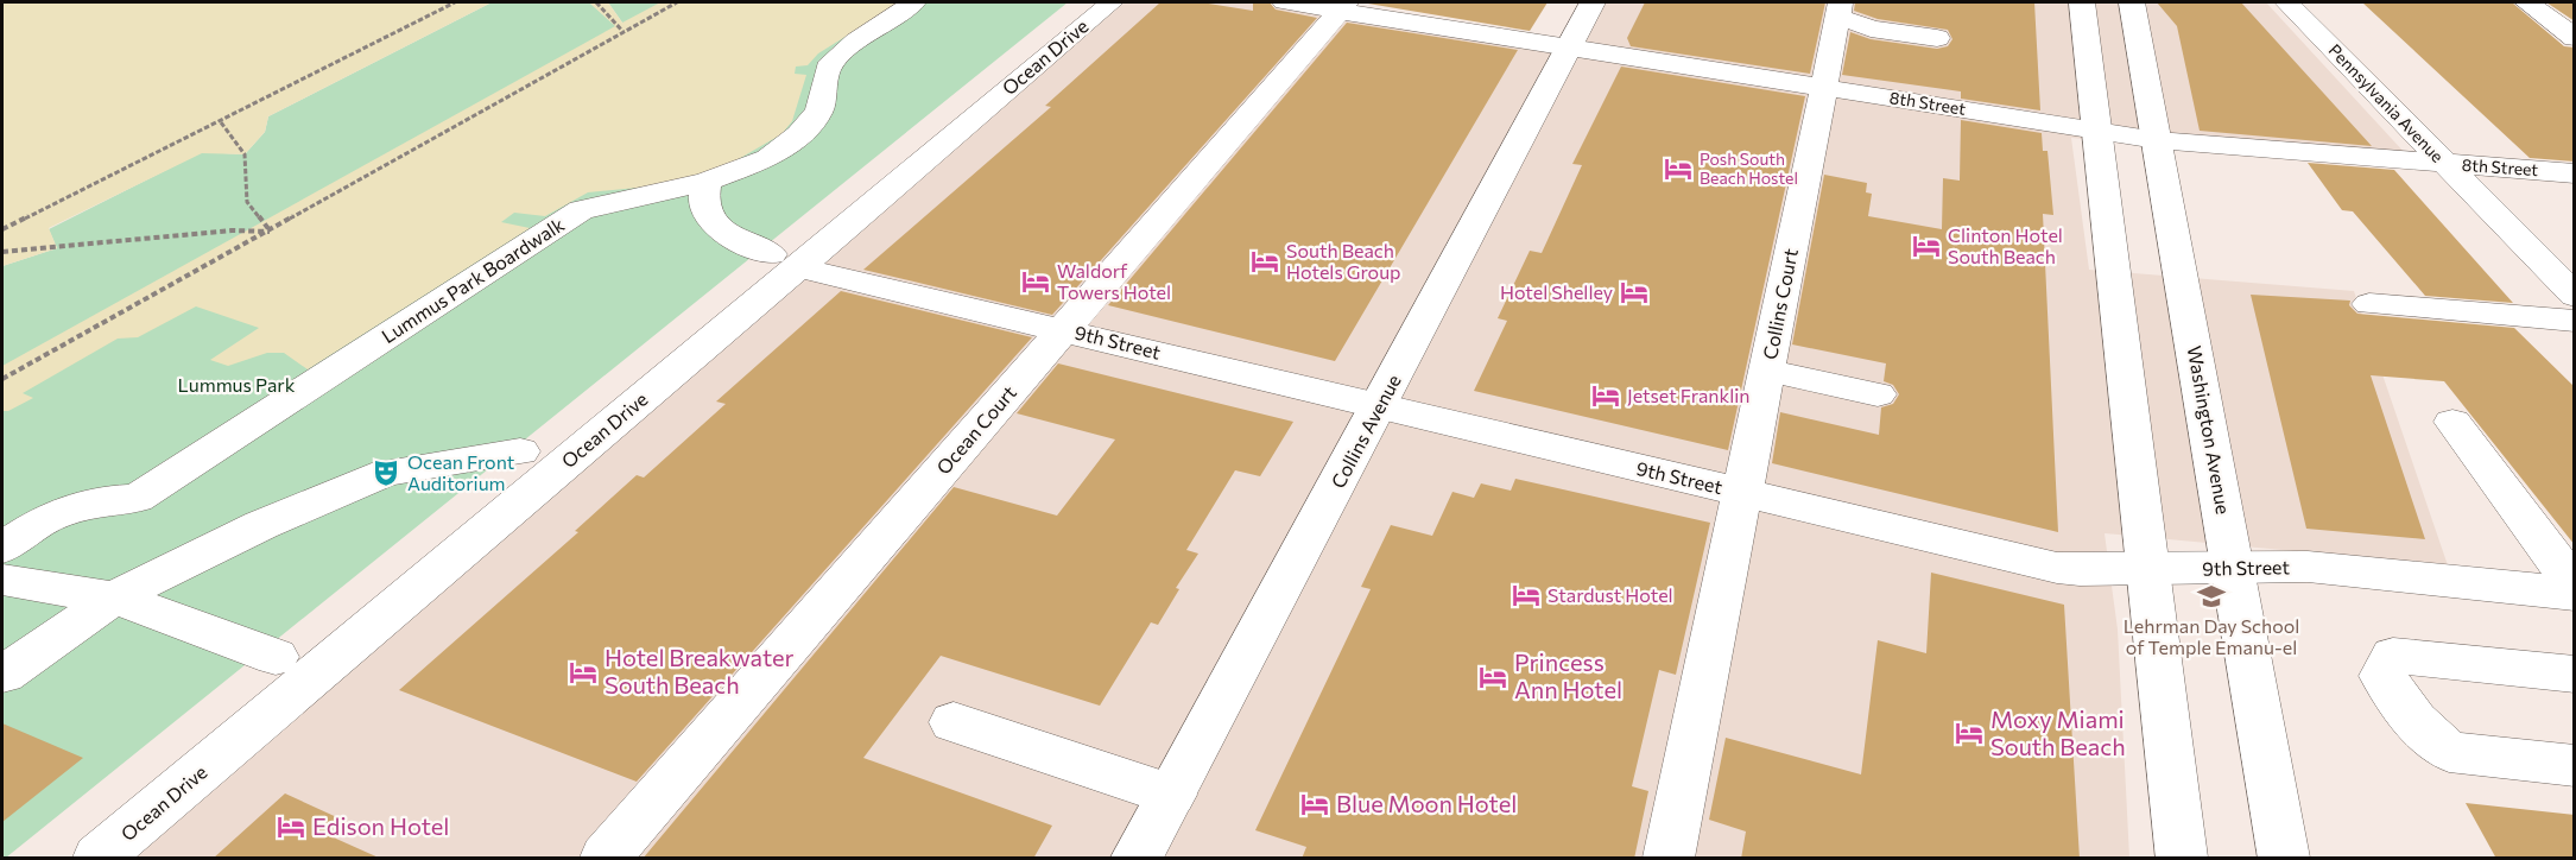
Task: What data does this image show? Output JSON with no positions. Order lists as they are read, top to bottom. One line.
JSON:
{"streets":{"street":["Ocean Drive","8th Street","Pennsylvania Avenue","Lummus Park Boardwalk","Collins Court","9th Street","Ocean Court","Washington Avenue","Collins Avenue"]},"crossings":[["Ocean Drive","9th Street"],["8th Street","Pennsylvania Avenue"],["8th Street","Collins Court"],["8th Street","Ocean Court"],["8th Street","Washington Avenue"],["8th Street","Collins Avenue"],["Lummus Park Boardwalk","9th Street"],["Collins Court","9th Street"],["9th Street","Ocean Court"],["9th Street","Washington Avenue"],["9th Street","Collins Avenue"]],"parks":["Lummus Park"],"places":{"hotel":["Posh South Beach Hostel","Clinton Hotel South Beach","South Beach Hotels Group","Waldorf Towers Hotel","Hotel Shelley","Jetset Franklin","Stardust Hotel","Hotel Breakwater South Beach","Princess Ann Hotel","Moxy Miami South Beach","Blue Moon Hotel","Edison Hotel"],"theatre":["Ocean Front Auditorium"],"school or university":["Lehrman Day School of Temple Emanu-el"]}}
